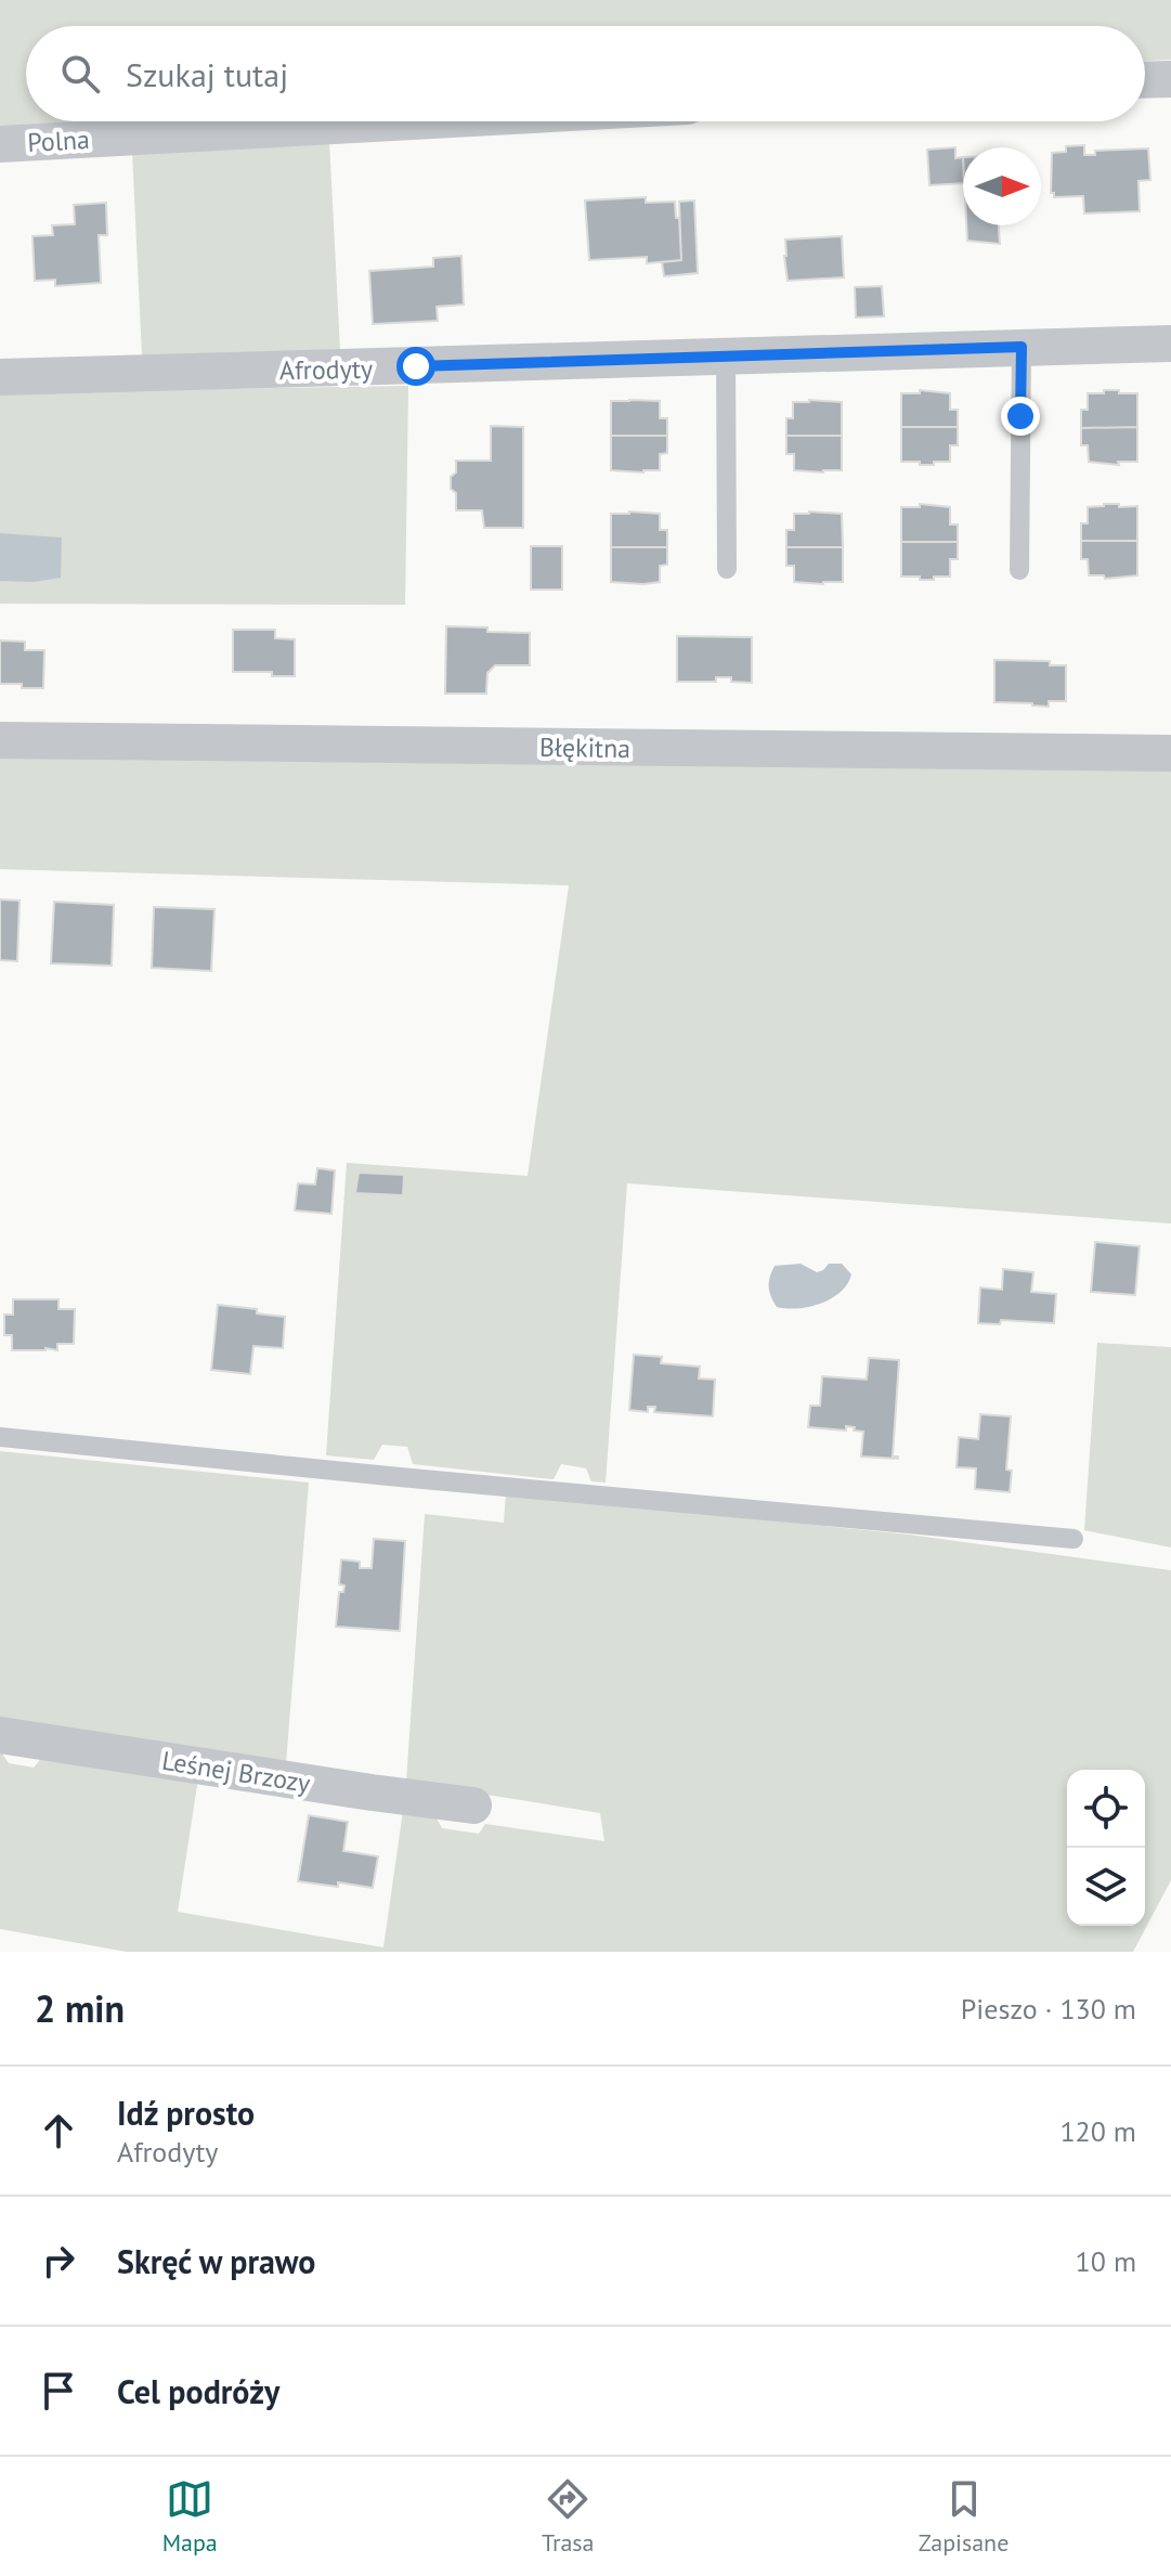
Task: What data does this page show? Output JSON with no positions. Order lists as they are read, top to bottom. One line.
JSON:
{"streets":{"street":["Polna","Afrodyty","Błękitna","Leśnej Brzozy"]},"north":"right","page":{"search":"Szukaj tutaj","heading":["2 min","Pieszo · 130 m"],"list":[["Idź prosto","Afrodyty","120 m"],["Skręć w prawo","10 m"],"Cel podróży"],"nav":["Mapa","Trasa","Zapisane"]}}
